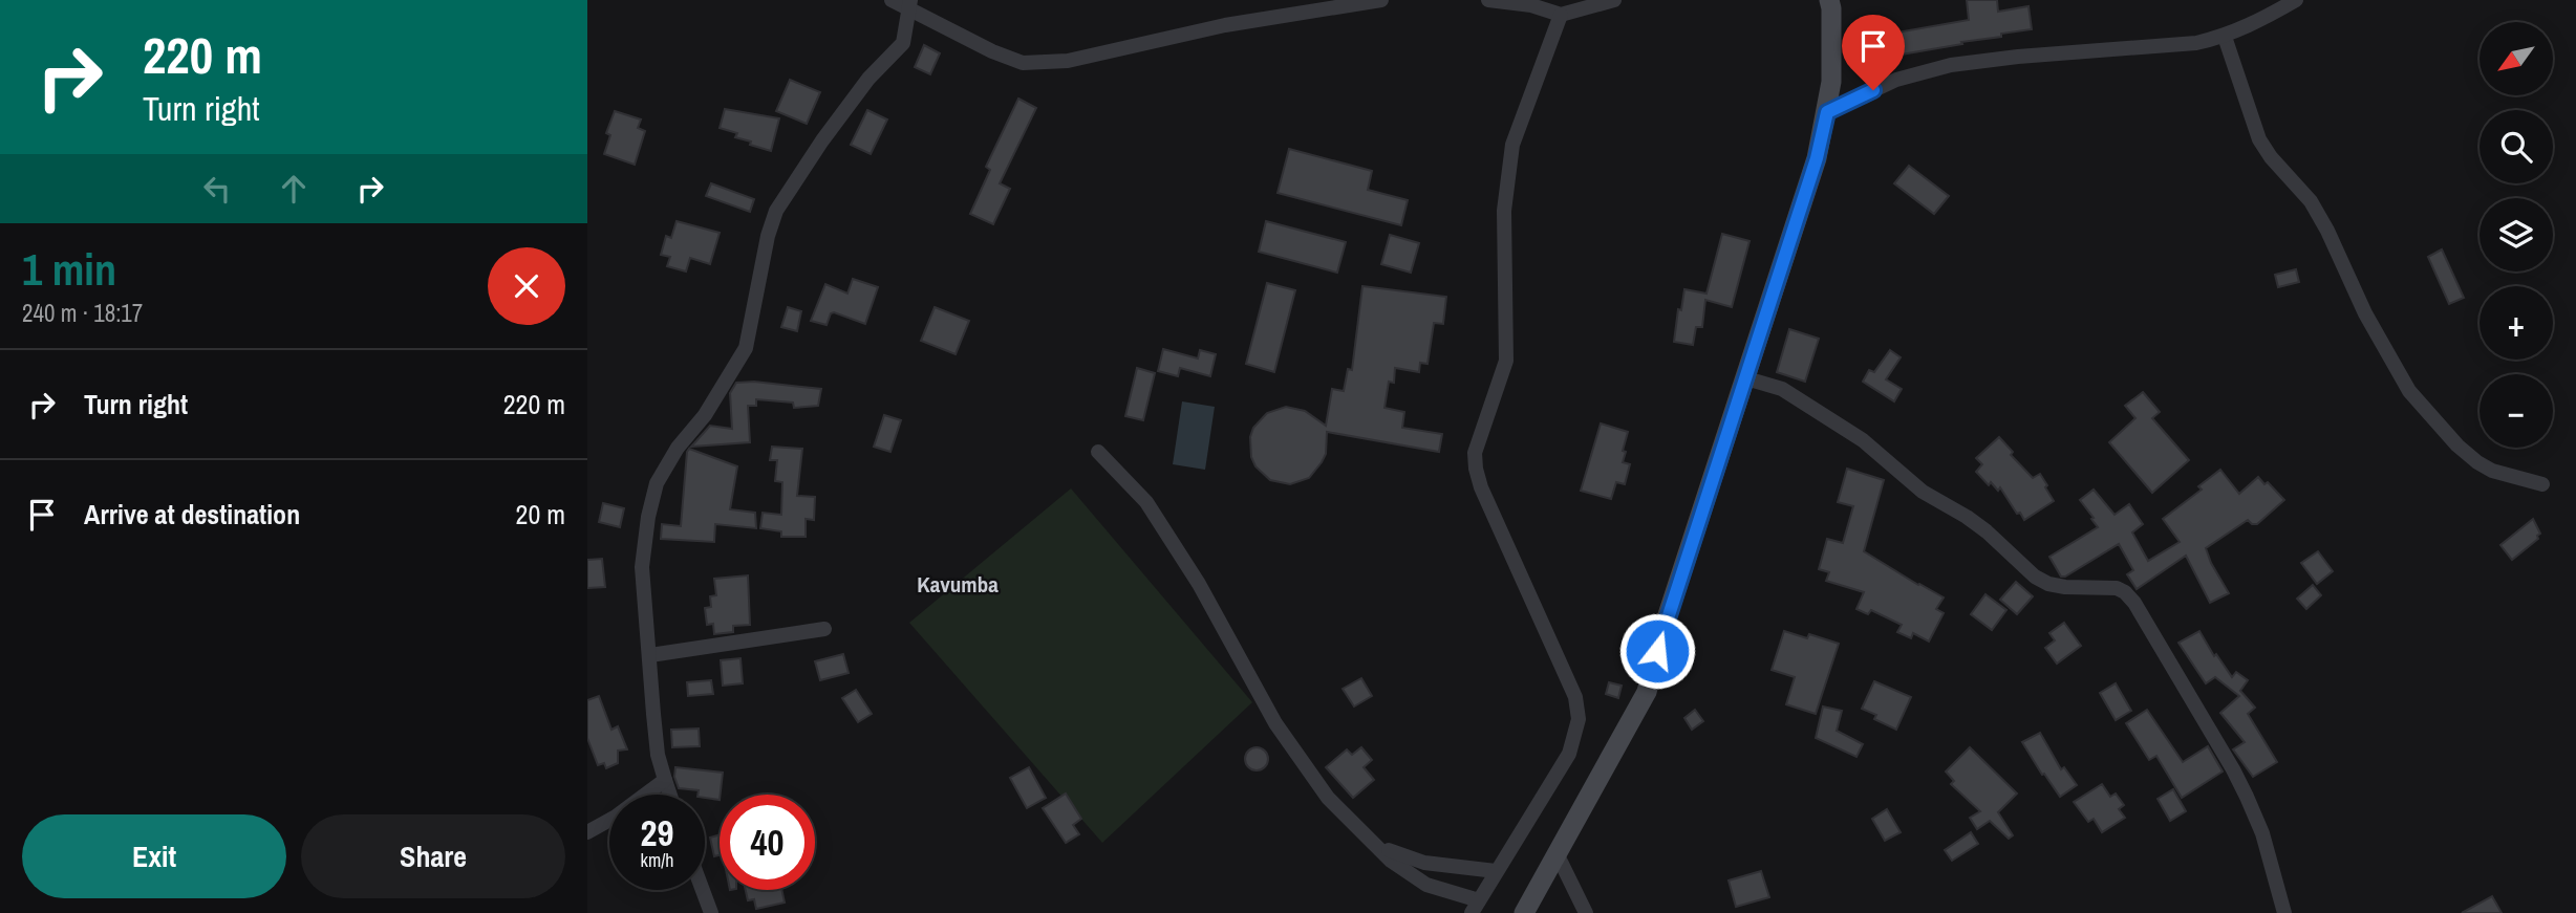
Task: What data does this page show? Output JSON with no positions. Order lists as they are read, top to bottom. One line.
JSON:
{"districts":["Kavumba"],"north":"bottom left","page":{"turn":["220 m","Turn right"],"map_buttons":["+","−"],"heading":["1 min","240 m · 18:17"],"list":[{"name":"Turn right","value":"220 m"},{"name":"Arrive at destination","value":"20 m"}],"speed":"29 km/h","limit":"40","buttons":["Exit","Share"]}}
